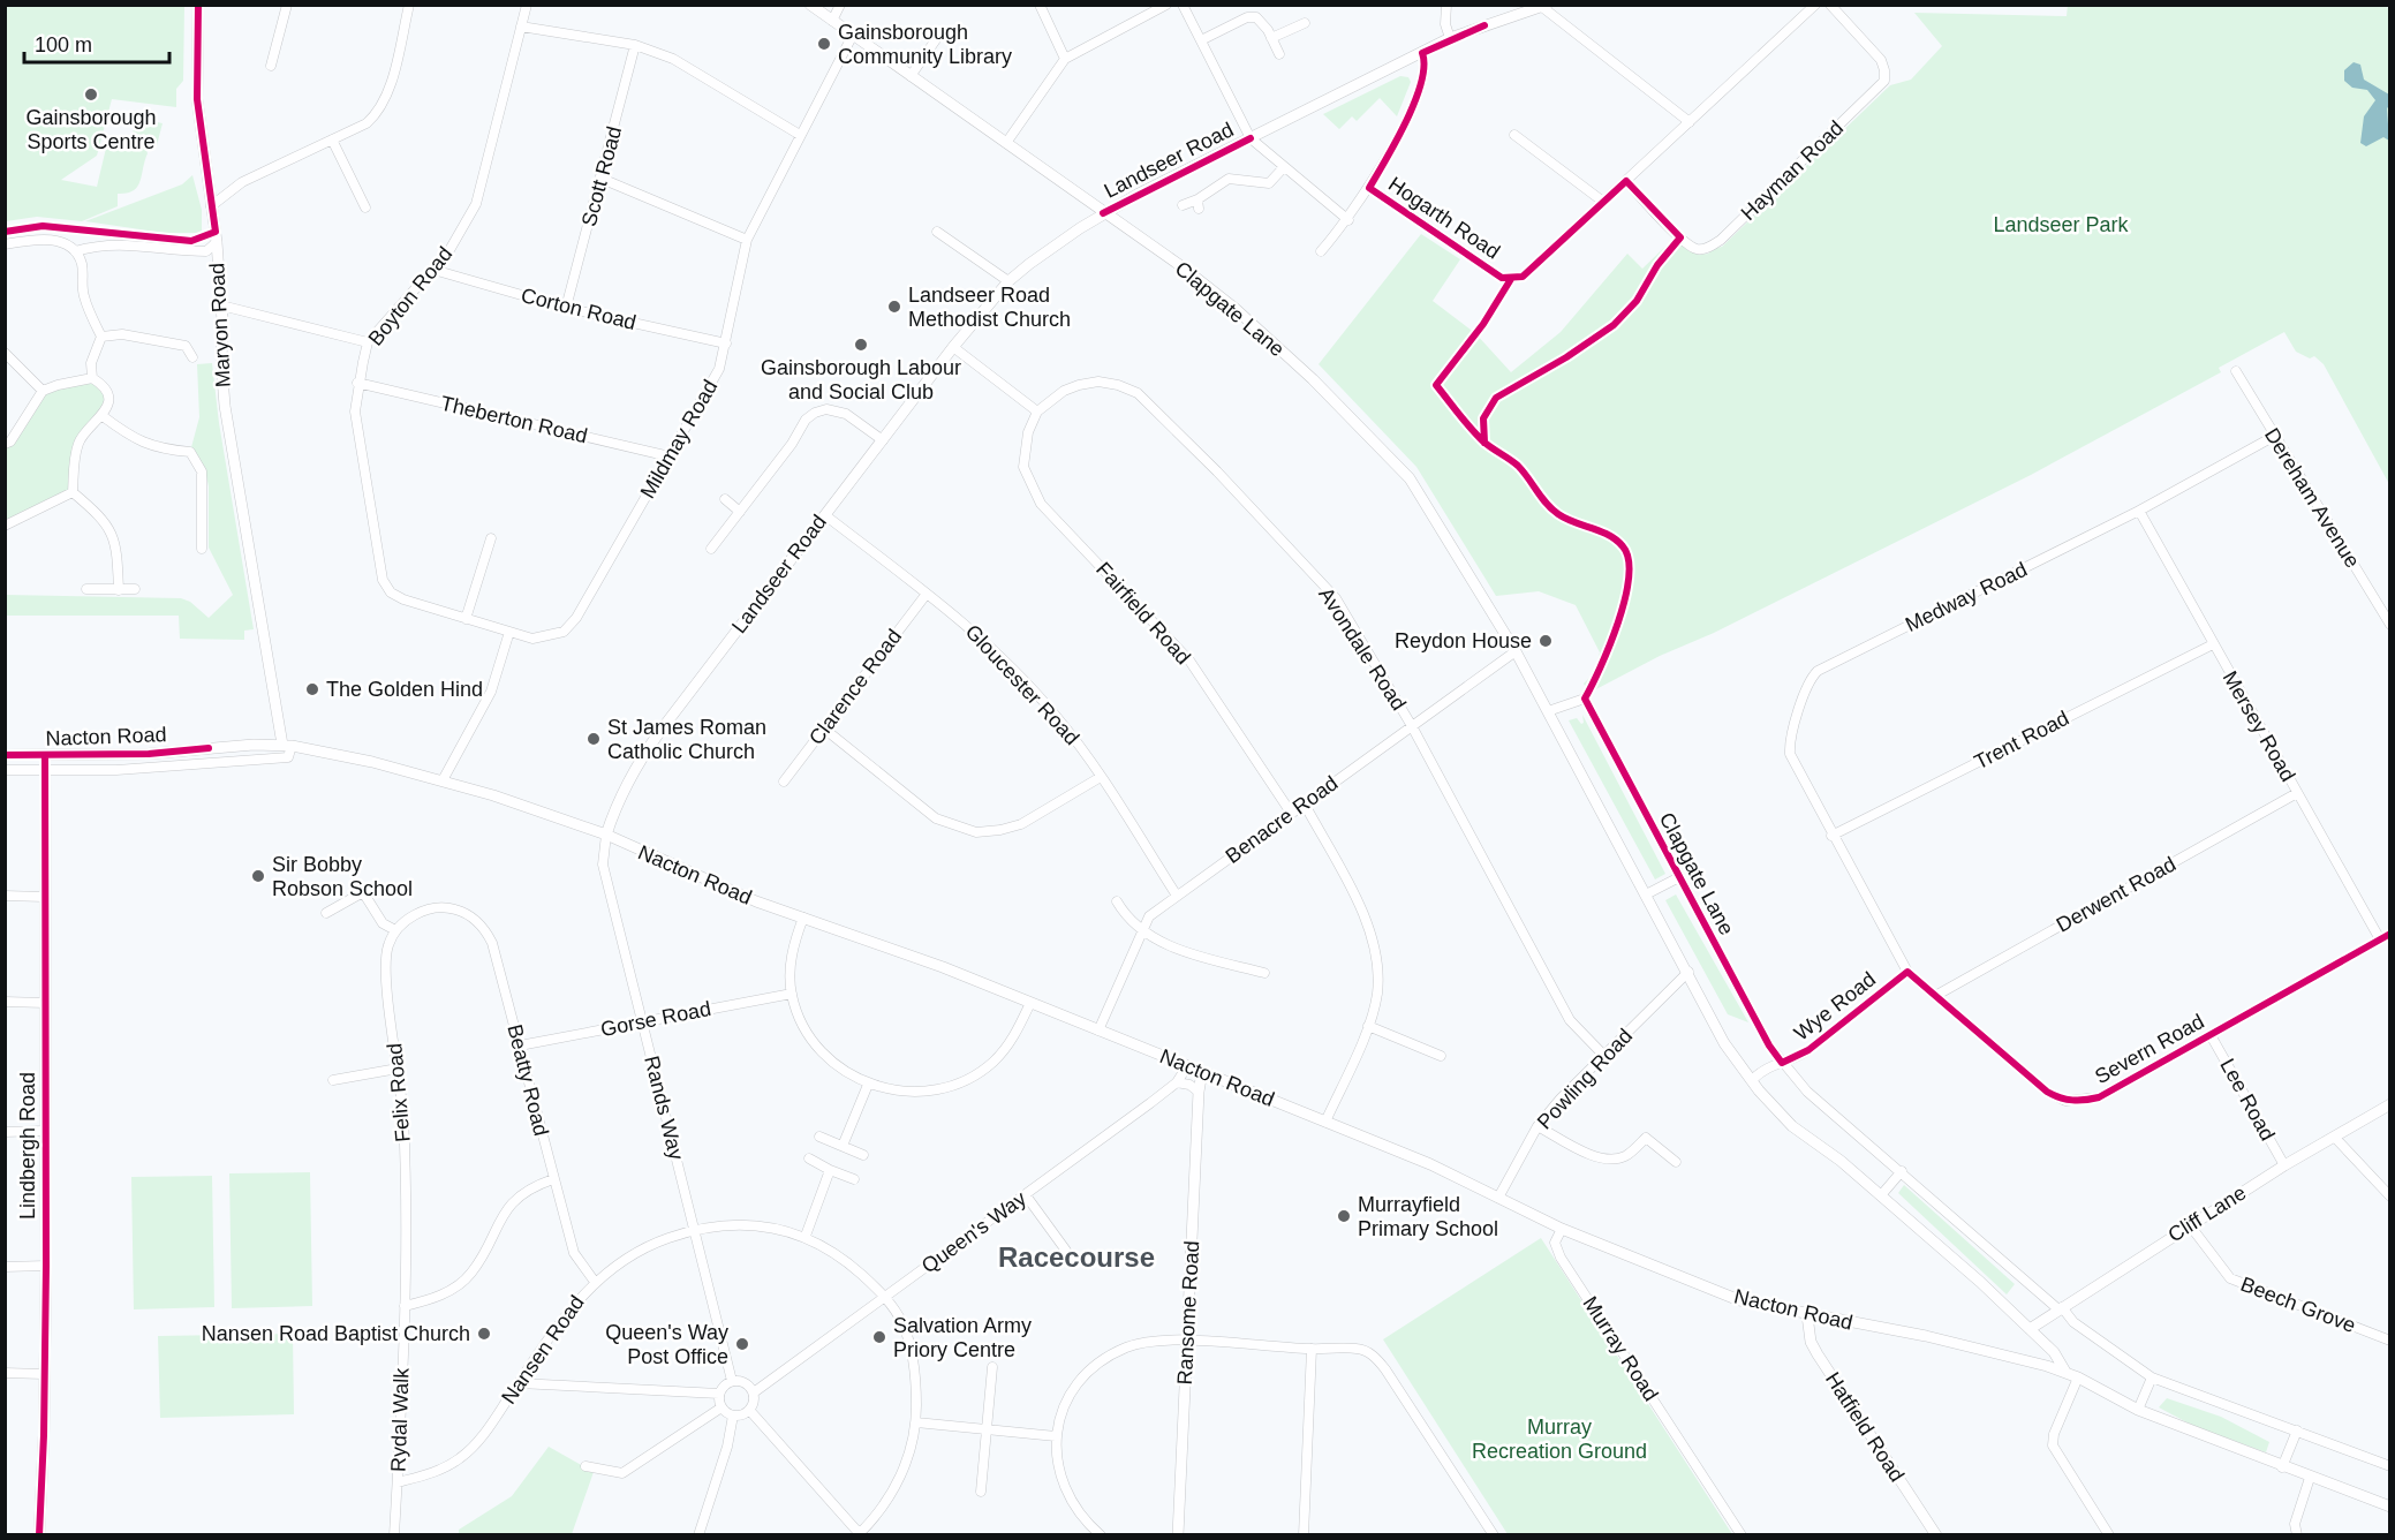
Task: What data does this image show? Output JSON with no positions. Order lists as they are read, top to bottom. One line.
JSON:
{"streets":{"street":["Landseer Road","Hayman Road","Scott Road","Hogarth Road","Boyton Road","Corton Road","Clapgate Lane","Maryon Road","Theberton Road","Mildmay Road","Dereham Avenue","Medway Road","Fairfield Road","Avondale Road","Gloucester Road","Clarence Road","Mersey Road","Nacton Road","Trent Road","Benacre Road","Derwent Road","Wye Road","Gorse Road","Severn Road","Powling Road","Beatty Road","Felix Road","Lee Road","Rands Way","Lindbergh Road","Cliff Lane","Queen's Way","Beech Grove","Ransome Road","Murray Road","Nansen Road","Rydal Walk","Hatfield Road"]},"crossings":[["Landseer Road","Clapgate Lane"],["Landseer Road","Gloucester Road"],["Landseer Road","Nacton Road"],["Landseer Road","Rands Way"],["Hayman Road","Hogarth Road"],["Scott Road","Corton Road"],["Boyton Road","Corton Road"],["Boyton Road","Theberton Road"],["Boyton Road","Mildmay Road"],["Corton Road","Mildmay Road"],["Clapgate Lane","Mildmay Road"],["Clapgate Lane","Nacton Road"],["Clapgate Lane","Benacre Road"],["Clapgate Lane","Wye Road"],["Clapgate Lane","Powling Road"],["Clapgate Lane","Cliff Lane"],["Maryon Road","Nacton Road"],["Theberton Road","Mildmay Road"],["Dereham Avenue","Medway Road"],["Medway Road","Mersey Road"],["Medway Road","Trent Road"],["Medway Road","Severn Road"],["Fairfield Road","Avondale Road"],["Fairfield Road","Benacre Road"],["Avondale Road","Benacre Road"],["Avondale Road","Powling Road"],["Gloucester Road","Clarence Road"],["Gloucester Road","Benacre Road"],["Mersey Road","Trent Road"],["Mersey Road","Derwent Road"],["Mersey Road","Severn Road"],["Nacton Road","Benacre Road"],["Nacton Road","Powling Road"],["Nacton Road","Rands Way"],["Nacton Road","Lindbergh Road"],["Nacton Road","Queen's Way"],["Nacton Road","Ransome Road"],["Nacton Road","Murray Road"],["Nacton Road","Hatfield Road"],["Trent Road","Severn Road"],["Derwent Road","Severn Road"],["Wye Road","Severn Road"],["Gorse Road","Beatty Road"],["Gorse Road","Rands Way"],["Severn Road","Lee Road"],["Beatty Road","Felix Road"],["Beatty Road","Nansen Road"],["Felix Road","Rydal Walk"],["Lee Road","Cliff Lane"],["Rands Way","Queen's Way"],["Rands Way","Nansen Road"],["Cliff Lane","Beech Grove"],["Queen's Way","Nansen Road"],["Nansen Road","Rydal Walk"]],"districts":["Racecourse"],"parks":["Landseer Park","Murray Recreation Ground"],"places":["Gainsborough Community Library","Gainsborough Sports Centre","Landseer Road Methodist Church","Gainsborough Labour and Social Club","Reydon House","The Golden Hind","St James Roman Catholic Church","Sir Bobby Robson School","Murrayfield Primary School","Nansen Road Baptist Church","Salvation Army Priory Centre","Queen's Way Post Office"],"scale_bar":"100 m"}
